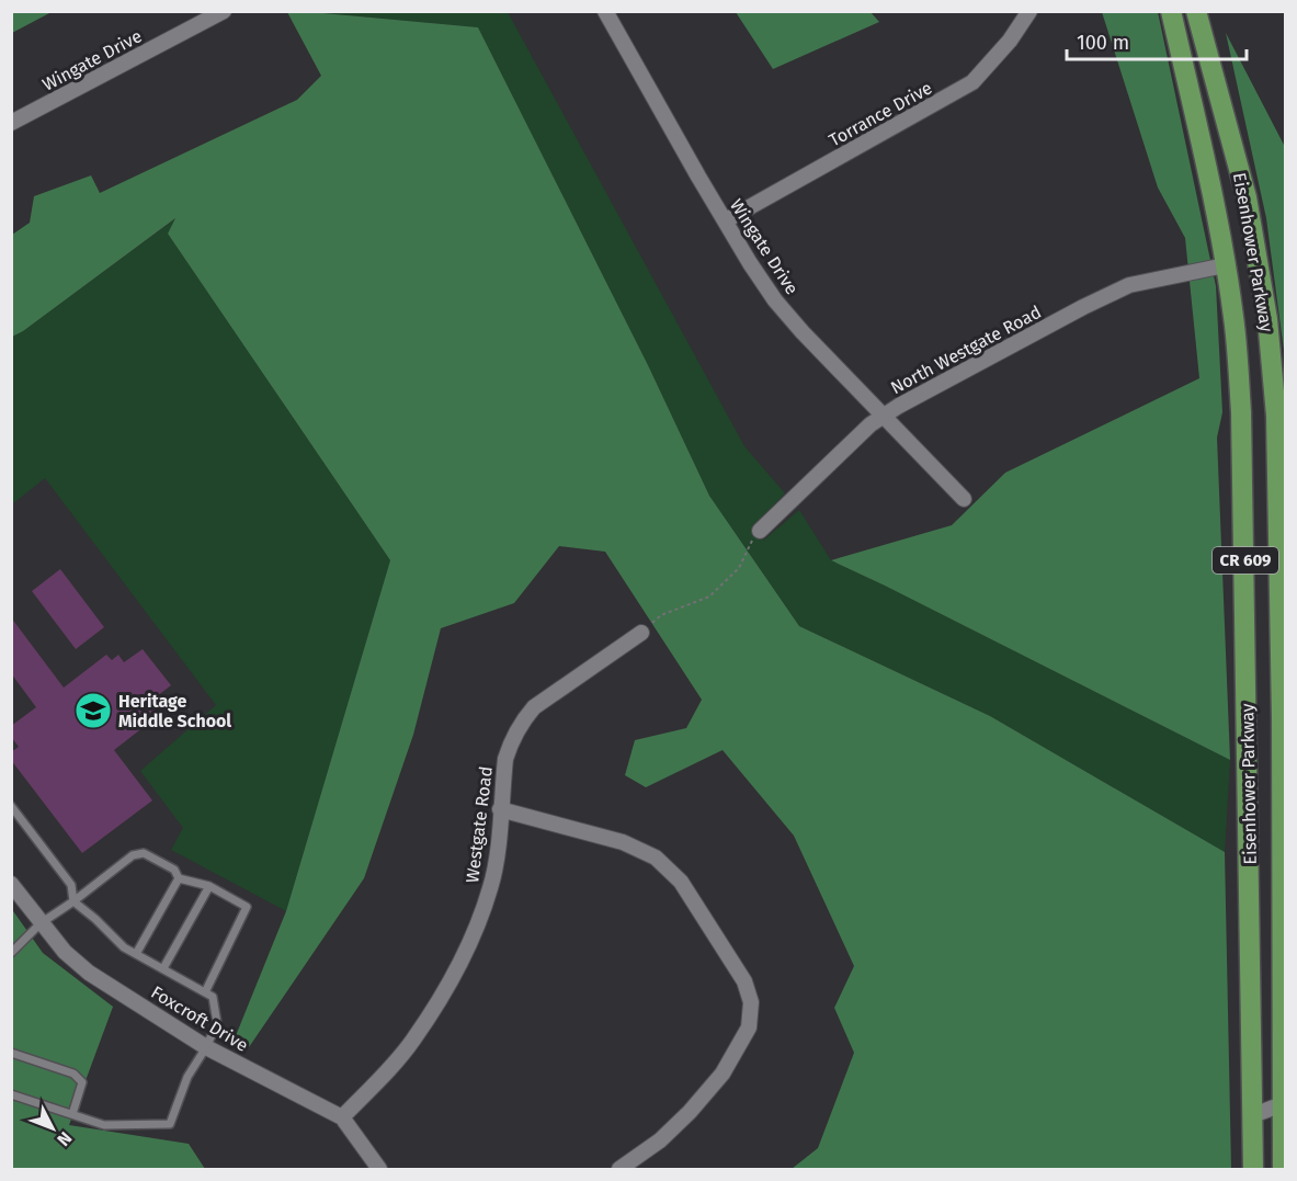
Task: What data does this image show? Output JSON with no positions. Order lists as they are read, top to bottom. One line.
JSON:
{"streets":{"main road":["Eisenhower Parkway","CR 609"],"street":["Wingate Drive","Torrance Drive","North Westgate Road","Westgate Road","Foxcroft Drive"]},"crossings":[["Wingate Drive","Torrance Drive"],["Wingate Drive","North Westgate Road"],["Eisenhower Parkway","North Westgate Road"],["Westgate Road","Foxcroft Drive"]],"places":{"school or university":["Heritage Middle School"]},"scale_bar":"100 m","north":"bottom right"}
